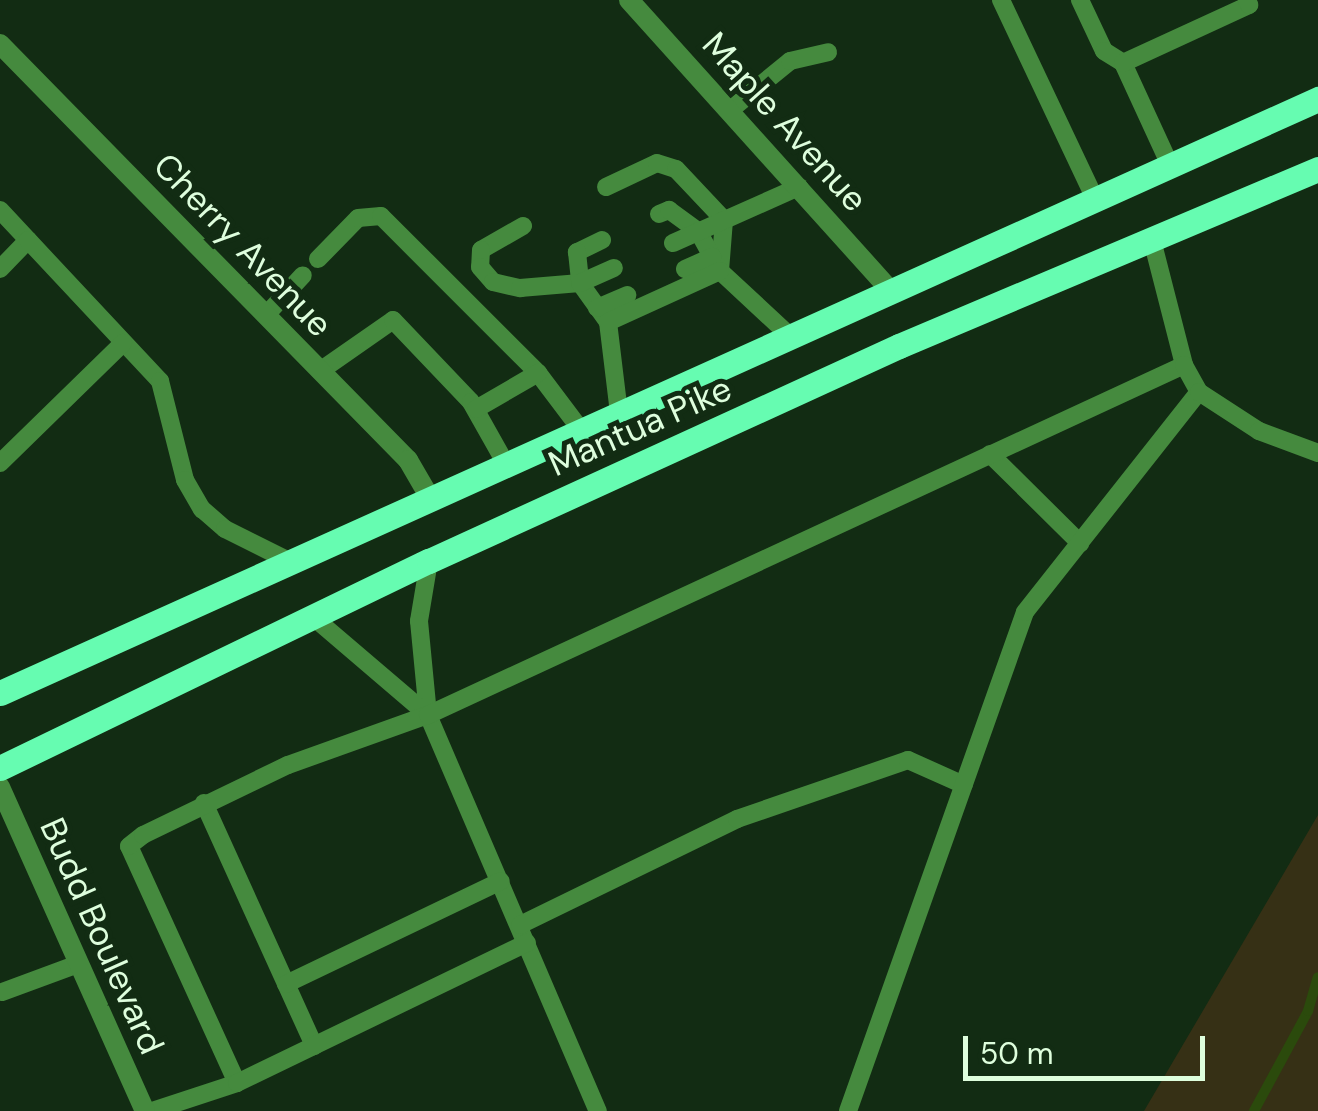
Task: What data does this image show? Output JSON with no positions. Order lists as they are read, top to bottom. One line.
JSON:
{"streets":{"main road":["Mantua Pike"],"street":["Maple Avenue","Cherry Avenue","Budd Boulevard"]},"crossings":[["Maple Avenue","Mantua Pike"],["Cherry Avenue","Mantua Pike"]],"scale_bar":"50 m"}
